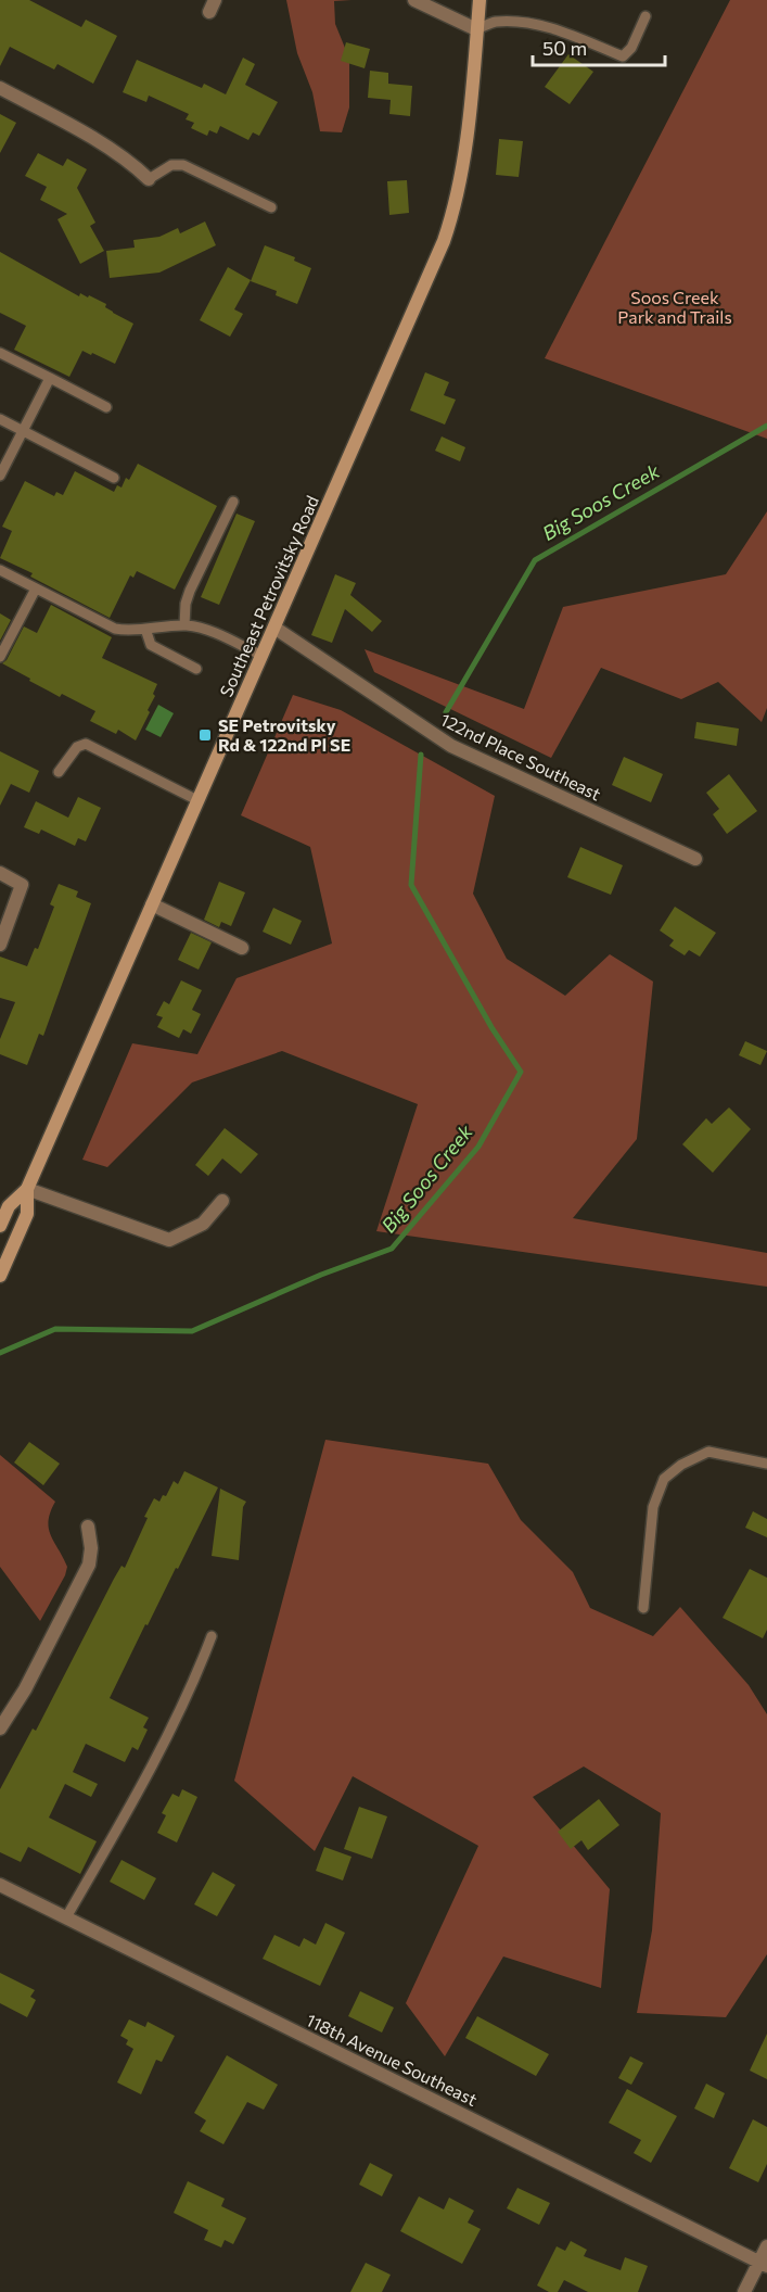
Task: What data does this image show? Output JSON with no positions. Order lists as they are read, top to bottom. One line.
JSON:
{"streets":{"main road":["Southeast Petrovitsky Road"],"street":["122nd Place Southeast","118th Avenue Southeast"]},"crossings":[["Southeast Petrovitsky Road","122nd Place Southeast"]],"water":["Big Soos Creek"],"parks":["Soos Creek Park and Trails"],"places":{"transit":["SE Petrovitsky Rd & 122nd Pl SE"]},"scale_bar":"50 m"}
